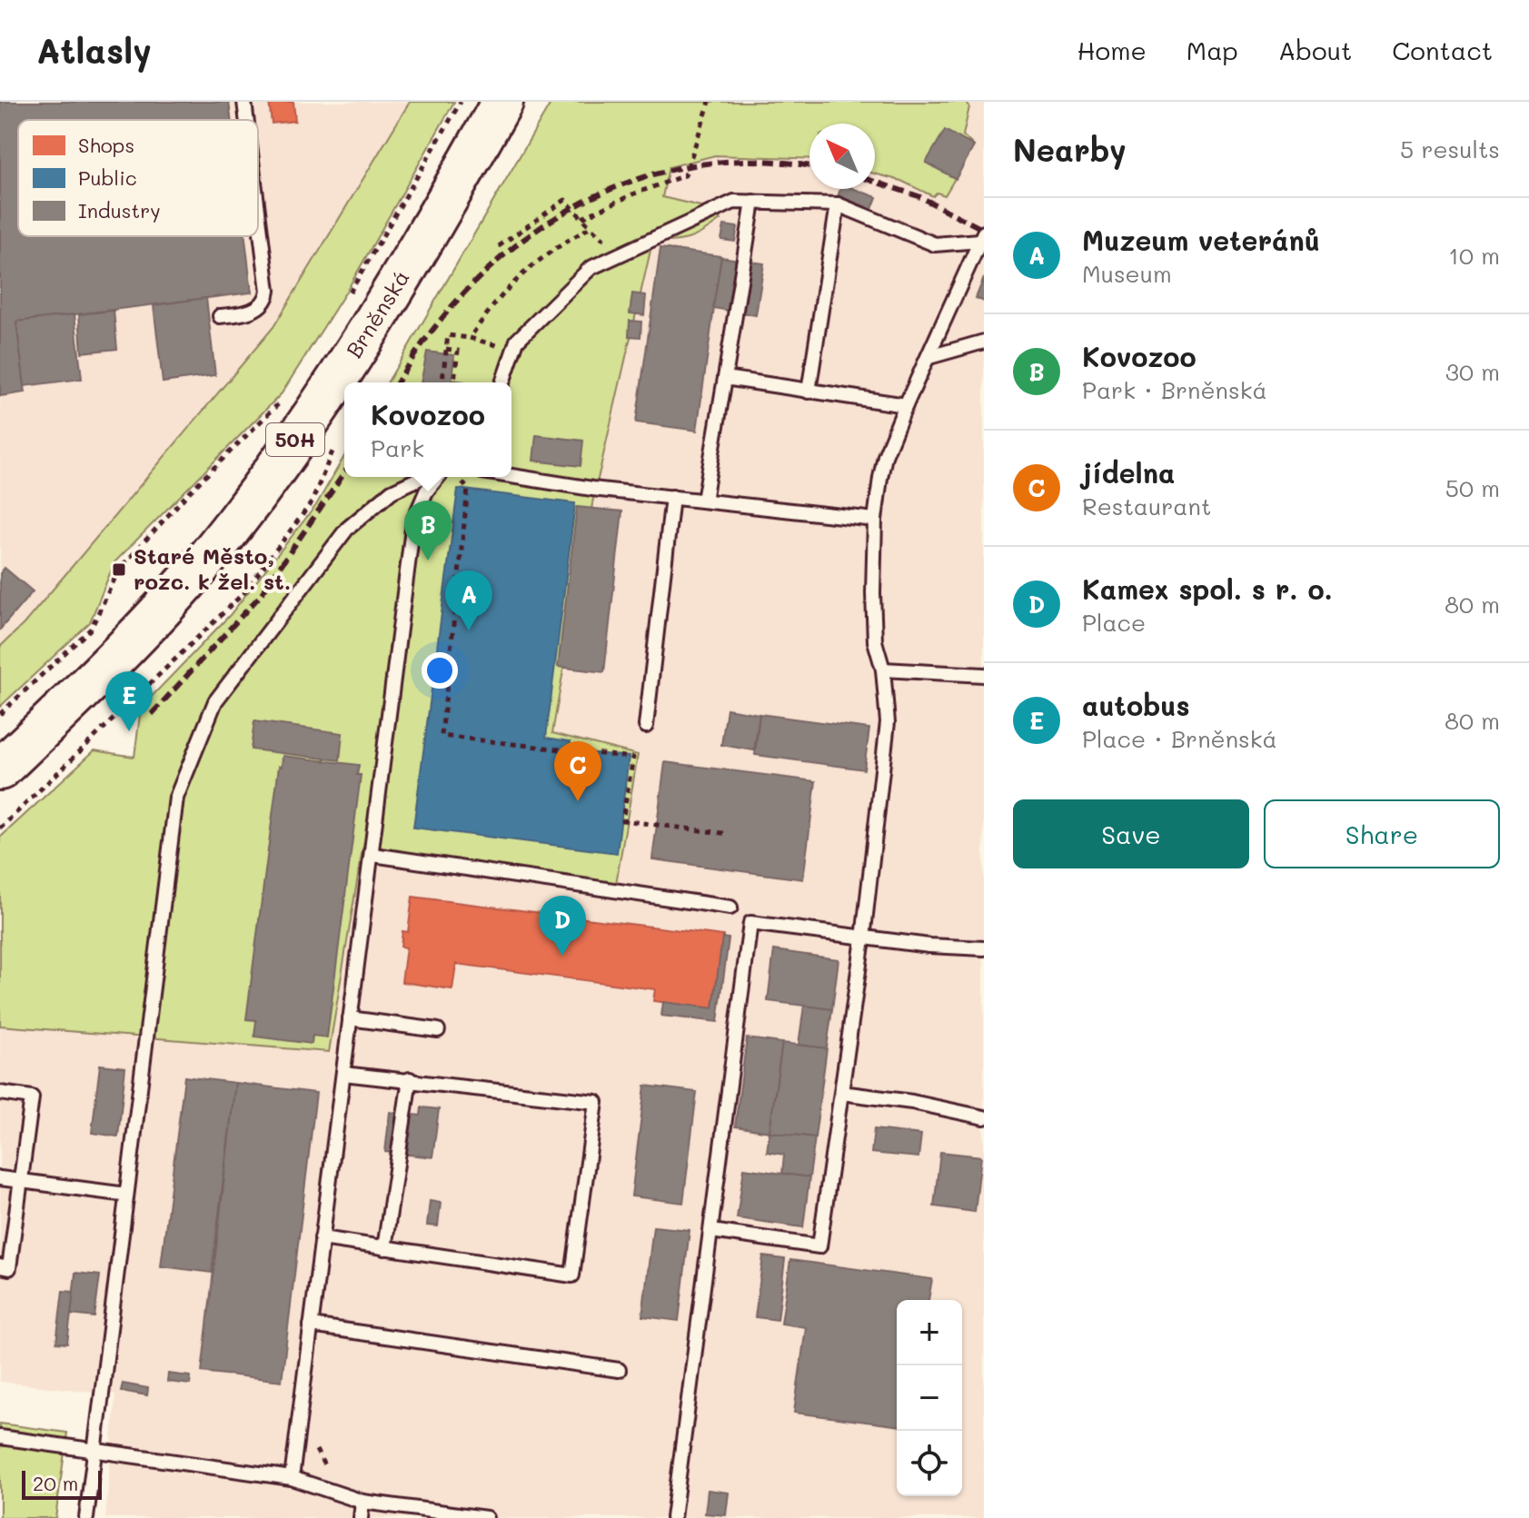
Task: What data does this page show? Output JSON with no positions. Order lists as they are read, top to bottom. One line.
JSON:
{"streets":{"main road":["Brněnská","50H"]},"places":{"transit":["Staré Město, rozc. k žel. st."]},"legend":["Shops","Public","Industry"],"scale_bar":"20 m","north":"top left","page":{"header":"Atlasly","nav":["Home","Map","About","Contact"],"heading":["Nearby","5 results"],"list":[{"mark":"A","name":"Muzeum veteránů","note":"Museum","value":"10 m"},{"mark":"B","name":"Kovozoo","note":"Park · Brněnská","value":"30 m"},{"mark":"C","name":"jídelna","note":"Restaurant","value":"50 m"},{"mark":"D","name":"Kamex spol. s r. o.","note":"Place","value":"80 m"},{"mark":"E","name":"autobus","note":"Place · Brněnská","value":"80 m"}],"popup":["Kovozoo","Park"],"pins":["B","A","E","C","D"],"buttons":["Save","Share"],"map_buttons":["+","−"],"scale":"20 m"}}
